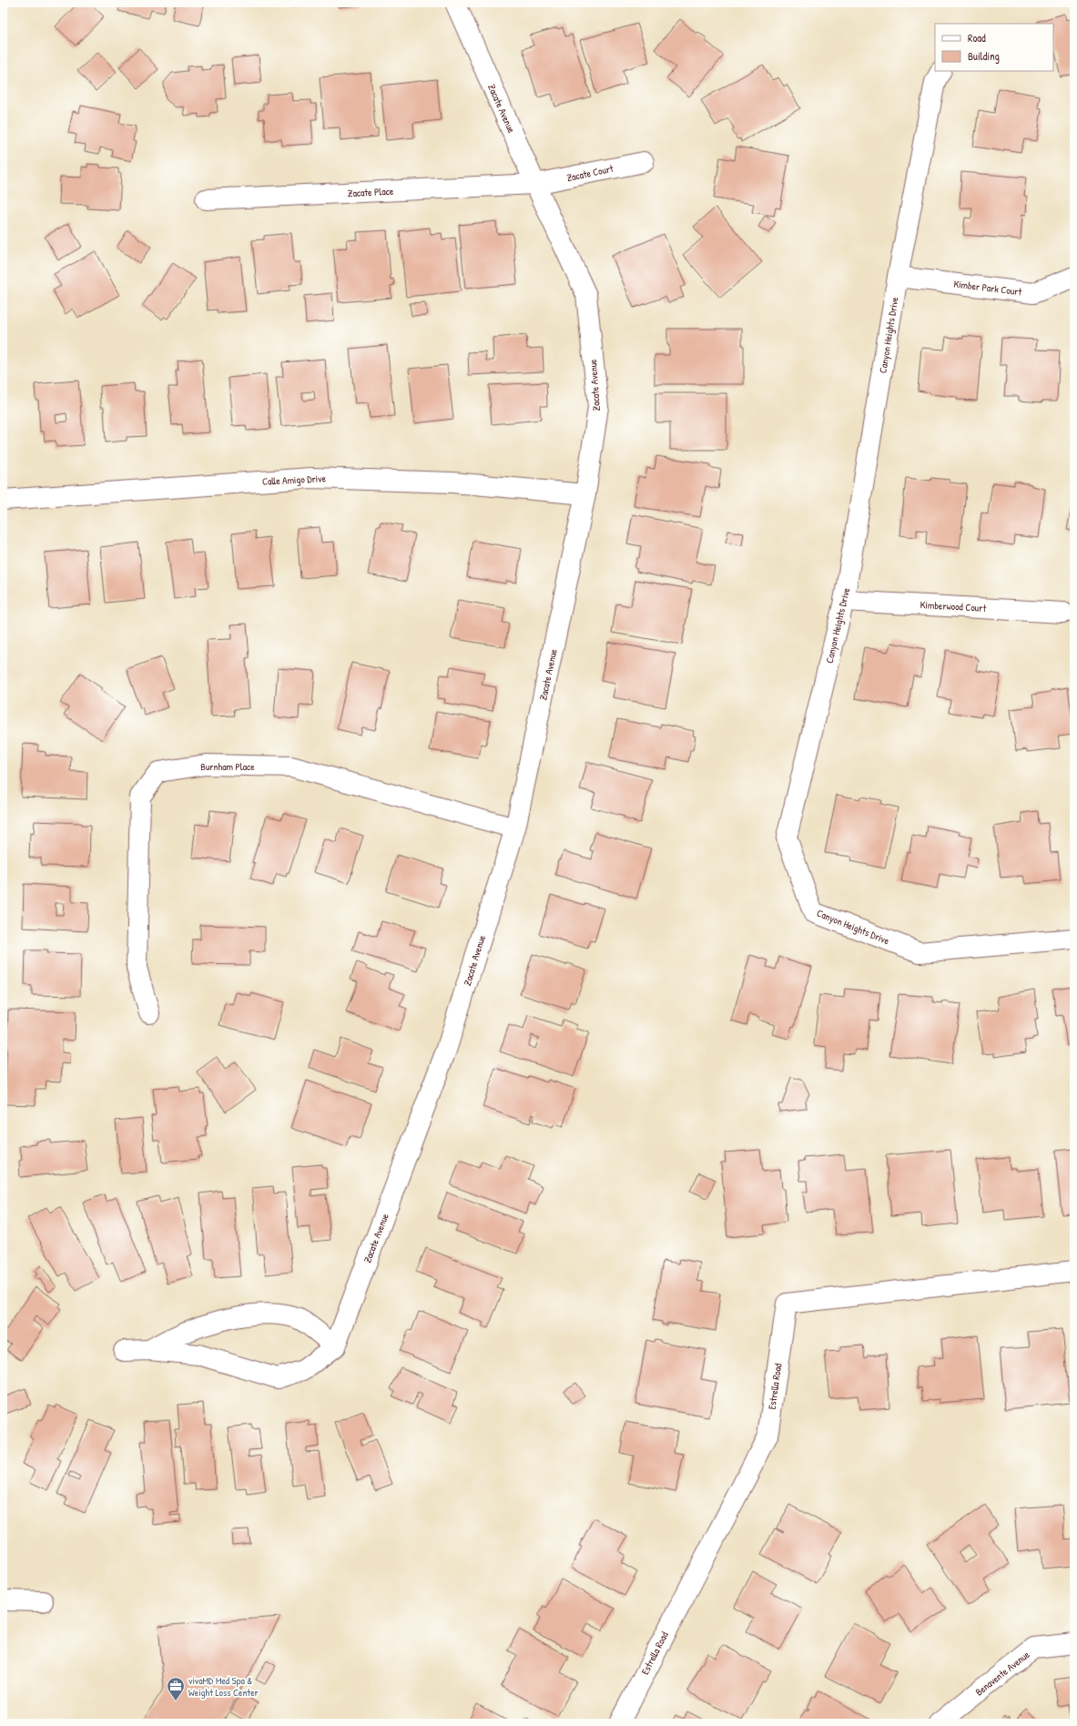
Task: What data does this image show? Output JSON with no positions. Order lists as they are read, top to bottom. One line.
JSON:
{"streets":{"street":["Zacate Avenue","Zacate Court","Zacate Place","Kimber Park Court","Canyon Heights Drive","Calle Amigo Drive","Kimberwood Court","Burnham Place","Estrella Road","Benavente Avenue"]},"crossings":[["Zacate Avenue","Zacate Court"],["Zacate Avenue","Zacate Place"],["Zacate Avenue","Calle Amigo Drive"],["Zacate Avenue","Burnham Place"],["Zacate Court","Zacate Place"],["Kimber Park Court","Canyon Heights Drive"],["Canyon Heights Drive","Kimberwood Court"]],"places":{"office":["vivaMD Med Spa & Weight Loss Center"]},"legend":["Road","Building"]}
